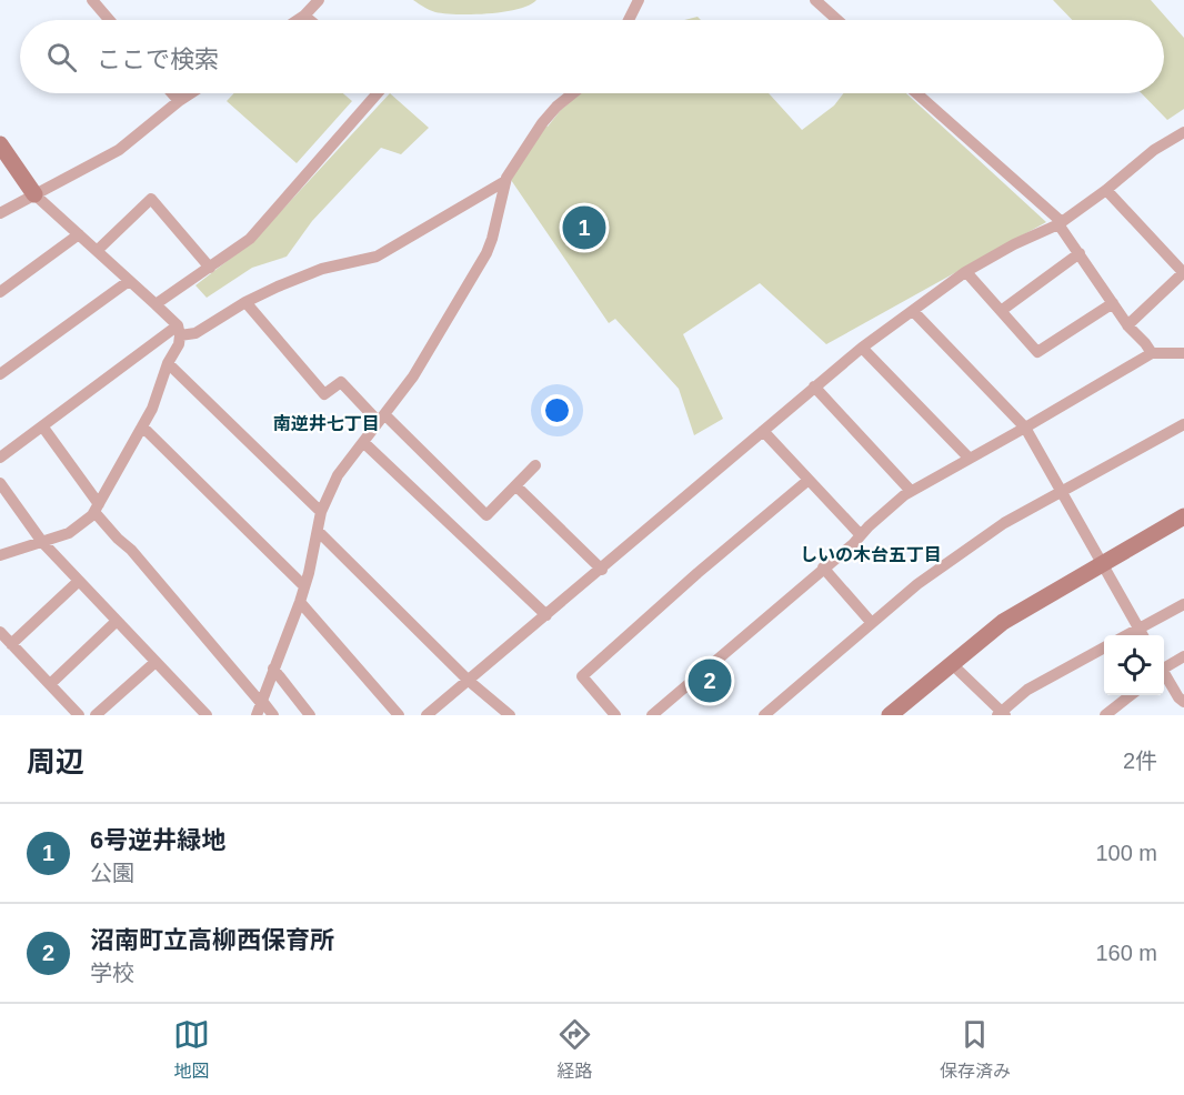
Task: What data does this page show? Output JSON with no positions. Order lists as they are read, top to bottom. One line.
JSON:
{"districts":["南逆井七丁目","しいの木台五丁目"],"page":{"search":"ここで検索","pins":["1","2"],"heading":["周辺","2件"],"list":[{"mark":"1","name":"6号逆井緑地","note":"公園","value":"100 m"},{"mark":"2","name":"沼南町立高柳西保育所","note":"学校","value":"160 m"}],"nav":["地図","経路","保存済み"]}}
